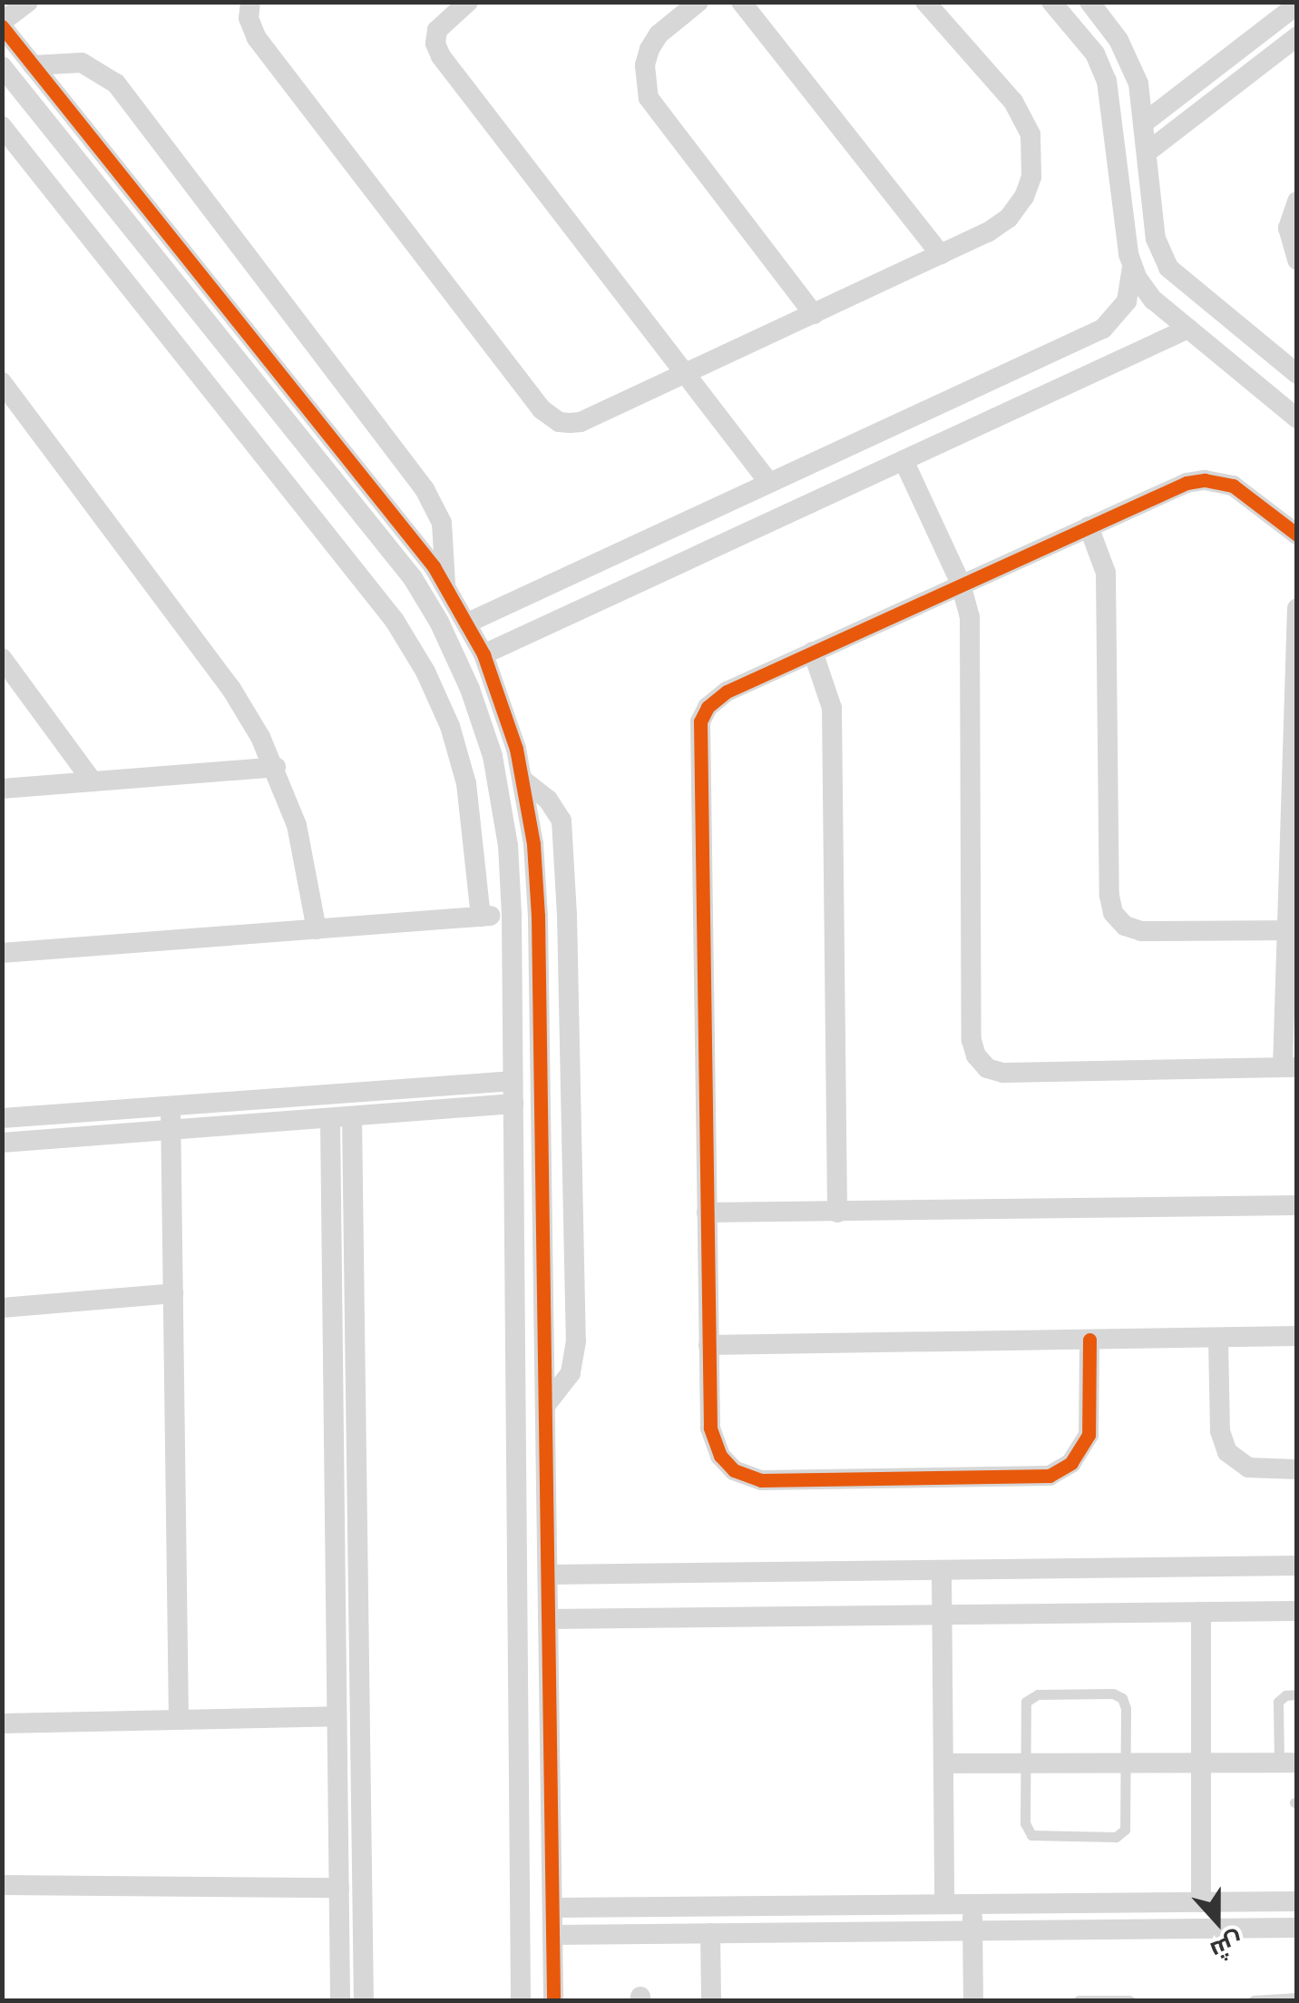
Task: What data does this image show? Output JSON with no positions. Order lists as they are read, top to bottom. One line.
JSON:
{"north":"bottom"}
